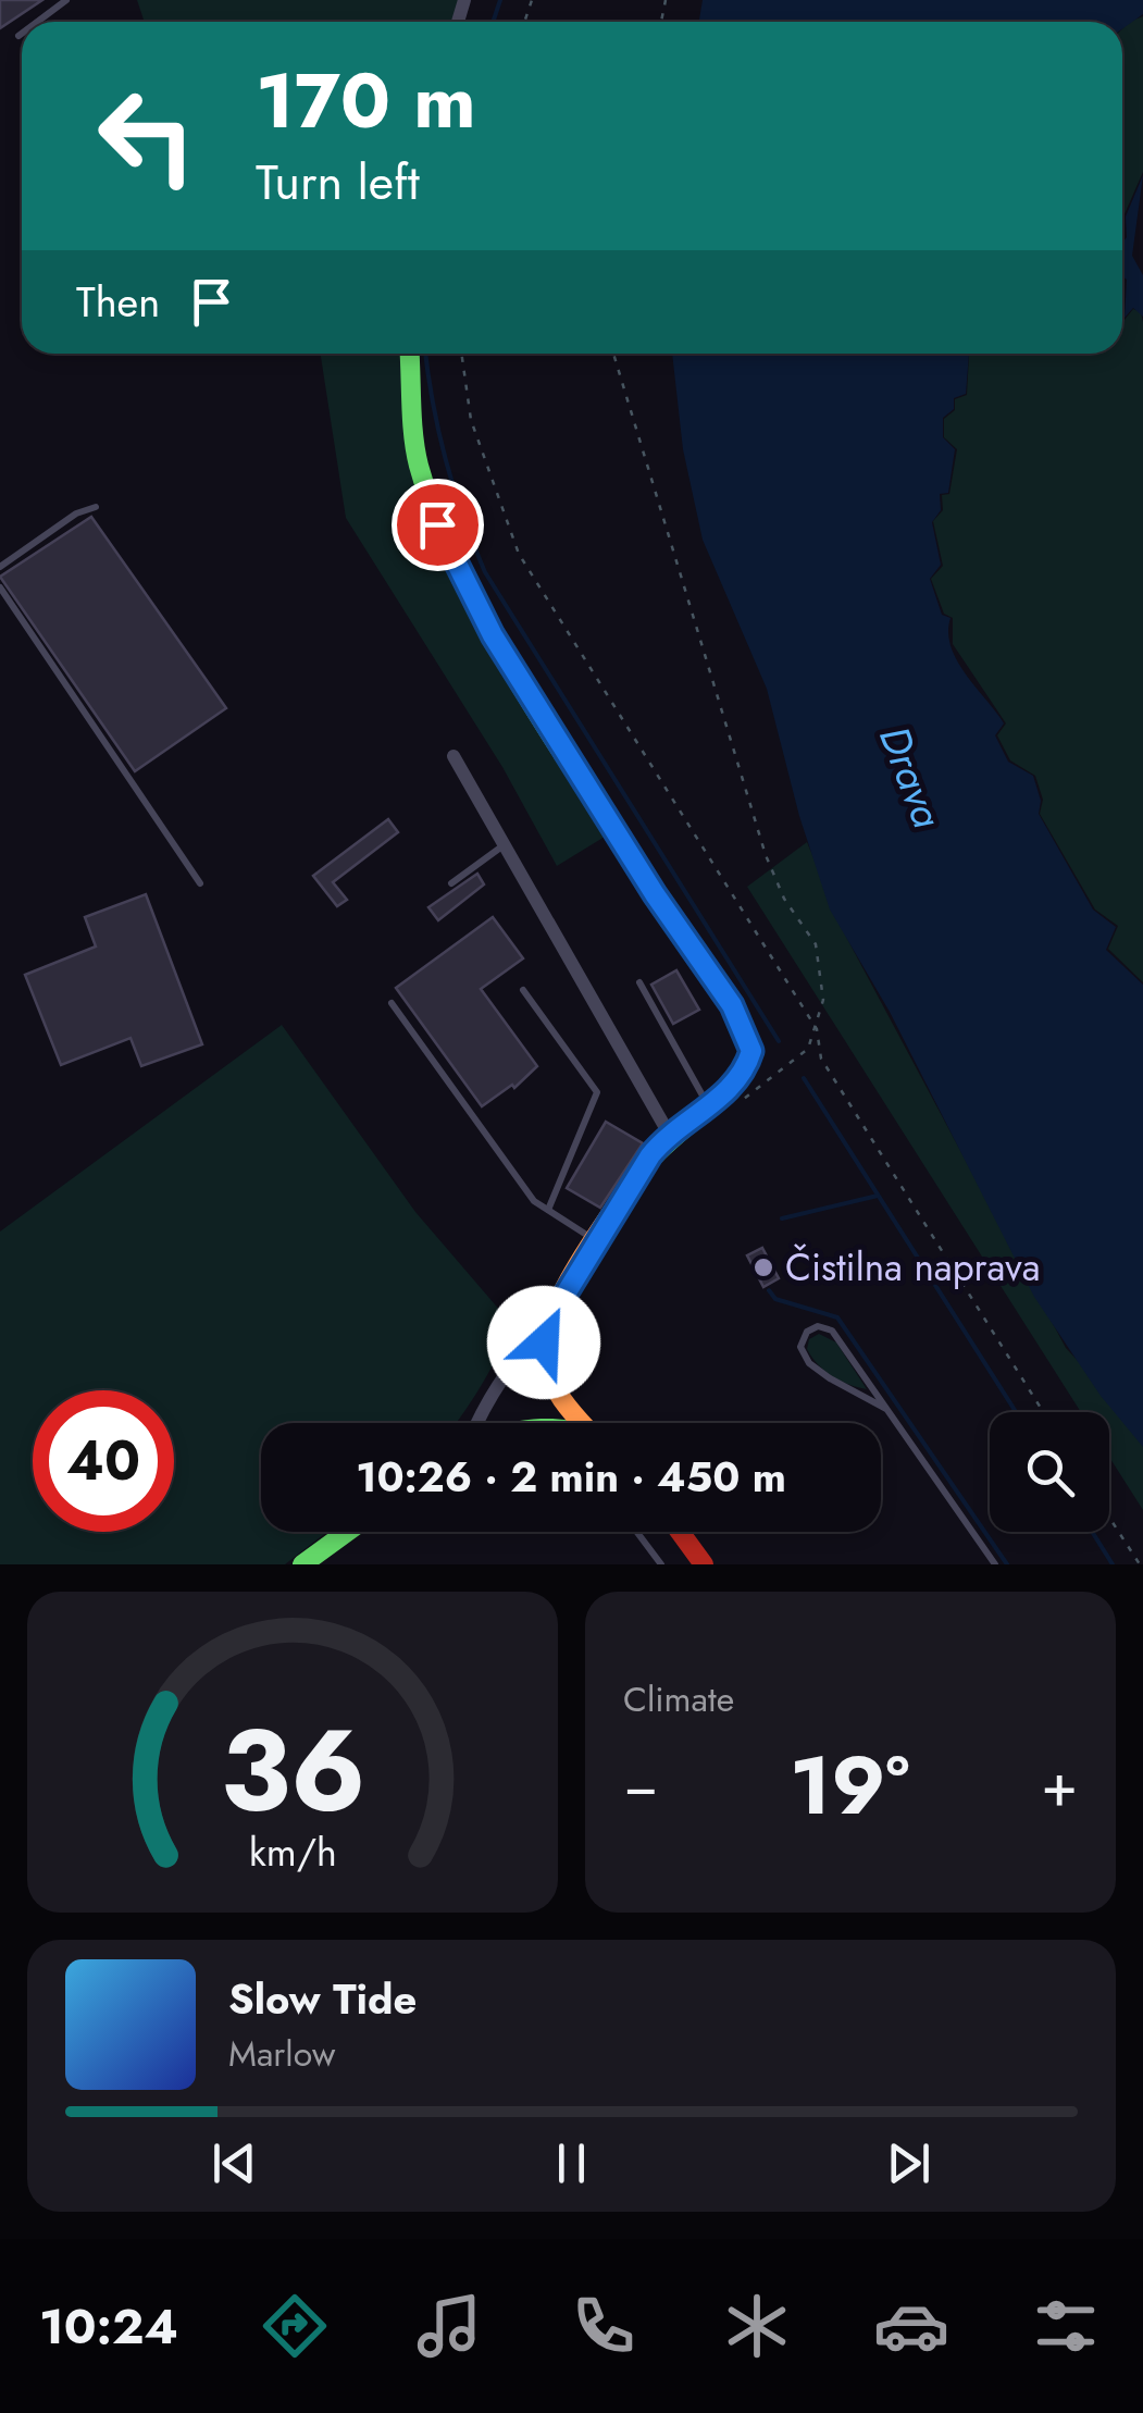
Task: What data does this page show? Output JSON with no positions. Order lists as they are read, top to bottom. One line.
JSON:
{"water":["Drava"],"places":["Čistilna naprava"],"page":{"turn":["170 m","Turn left"],"then":"Then","limit":"40","trip":"10:26 · 2 min · 450 m","tile":"Climate","heat":["−","19°","+"],"song":["Slow Tide","Marlow"],"tabs":"10:24","gauge":["36","km/h"]}}
